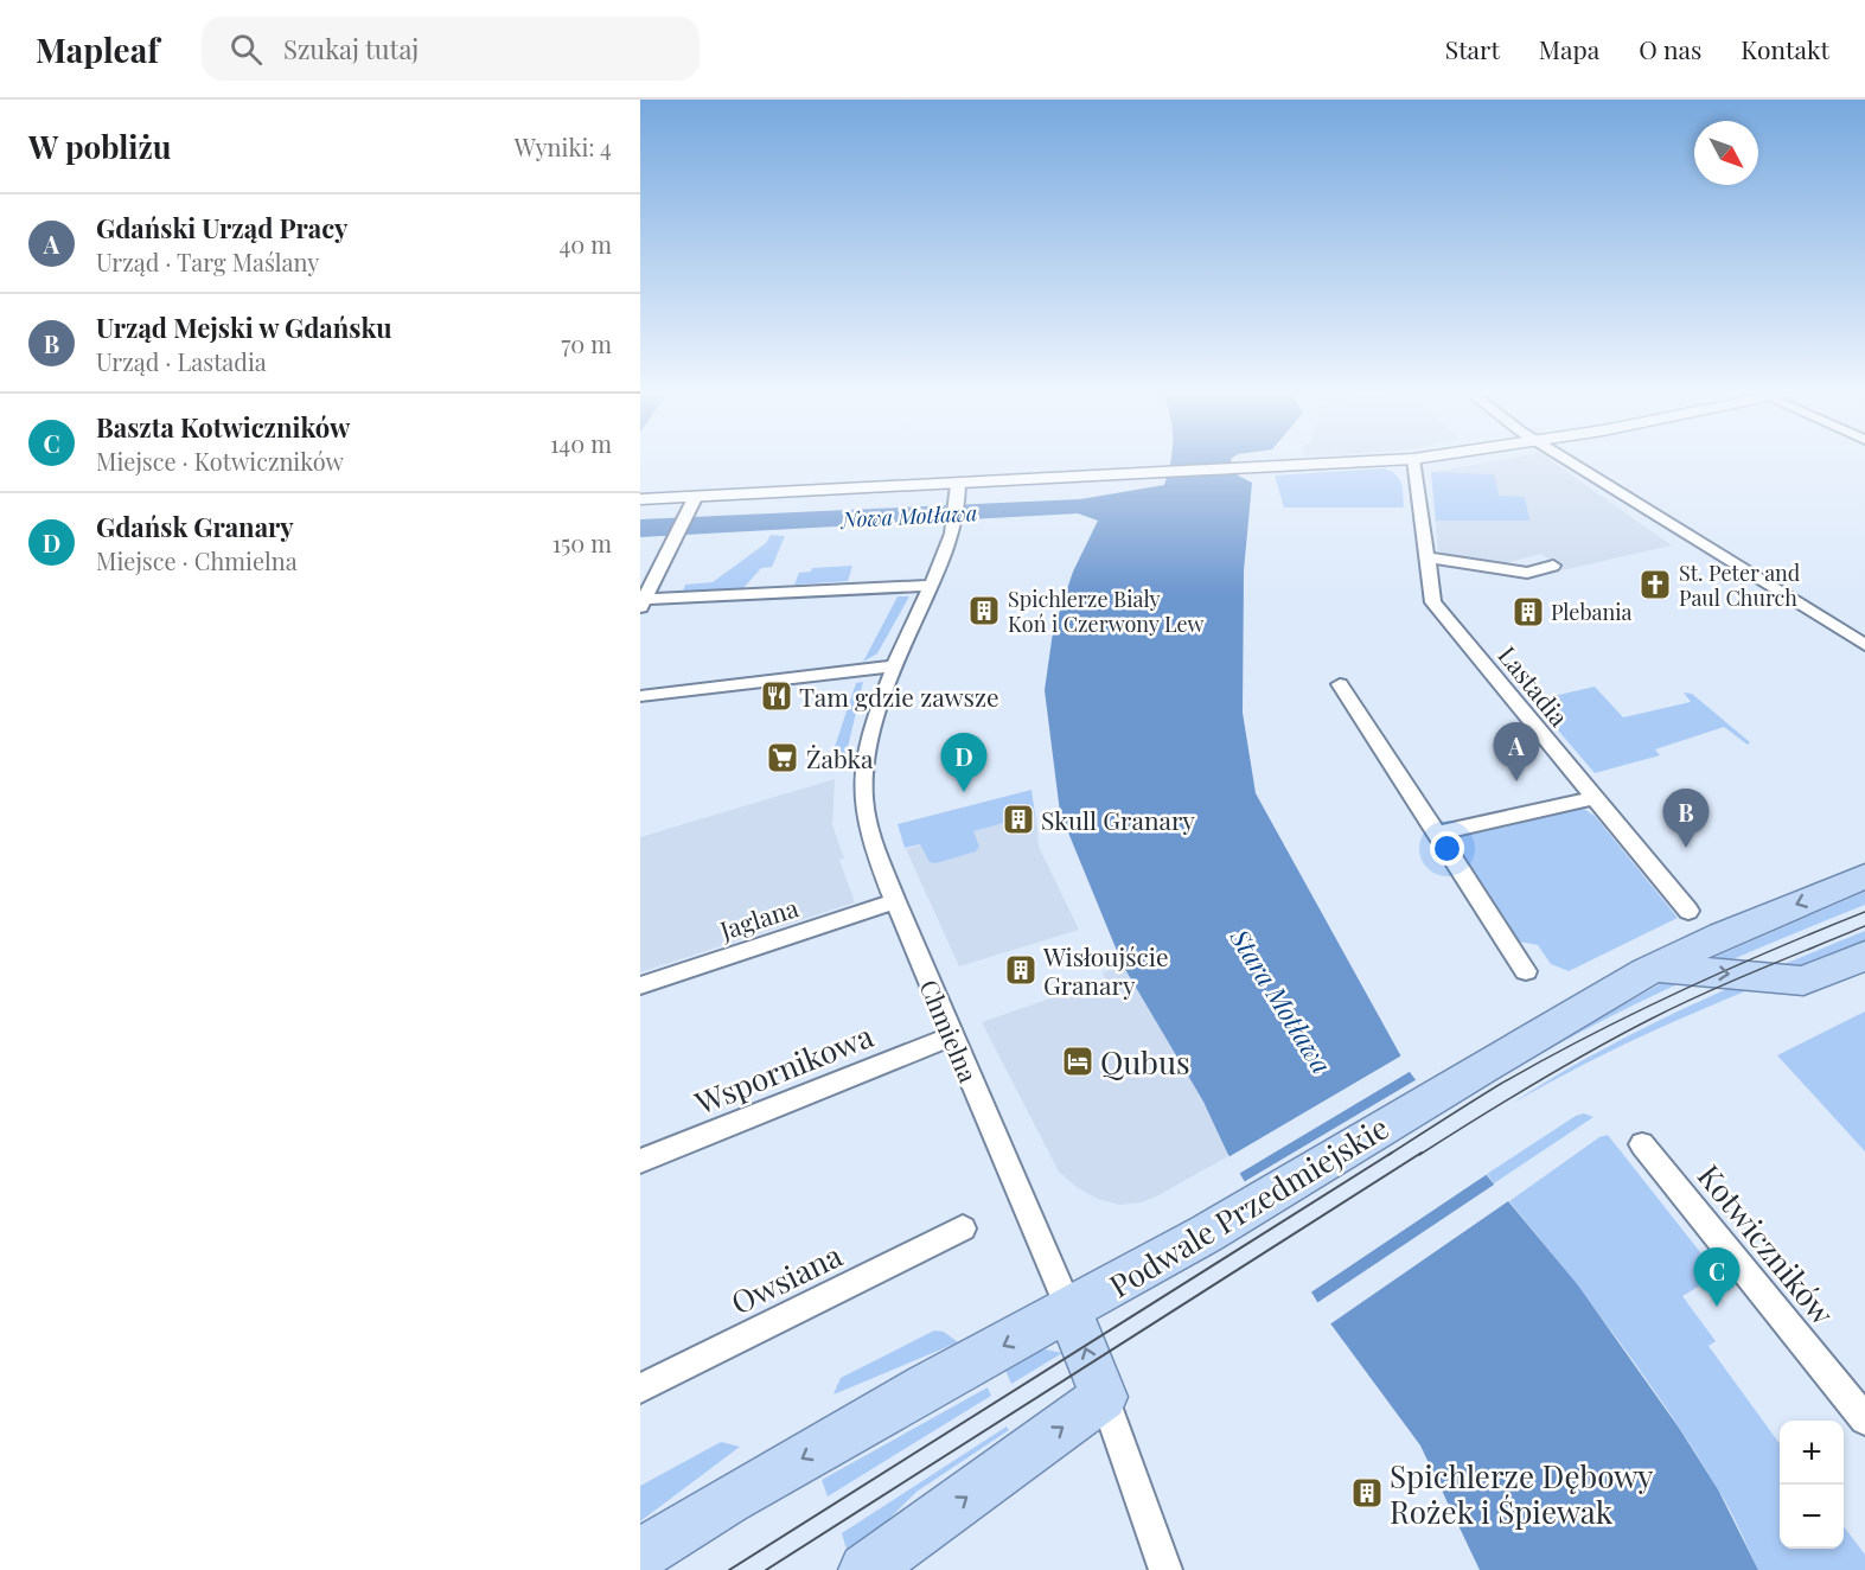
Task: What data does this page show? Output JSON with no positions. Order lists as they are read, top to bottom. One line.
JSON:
{"streets":{"main road":["Chmielna","Podwale Przedmiejskie"],"street":["Lastadia","Jaglana","Wspornikowa","Kotwiczników","Owsiana"]},"crossings":[["Jaglana","Chmielna"],["Chmielna","Wspornikowa"],["Chmielna","Podwale Przedmiejskie"]],"water":["Nowa Motława","Stara Motława"],"places":{"church":["St. Peter and Paul Church"],"building":["Spichlerze Biały Koń i Czerwony Lew","Plebania","Skull Granary","Wisłoujście Granary","Spichlerze Dębowy Rożek i Śpiewak"],"restaurant":["Tam gdzie zawsze"],"supermarket":["Żabka"],"hotel":["Qubus"]},"north":"bottom right","page":{"header":"Mapleaf","search":"Szukaj tutaj","nav":["Start","Mapa","O nas","Kontakt"],"heading":["W pobliżu","Wyniki: 4"],"list":[{"mark":"A","name":"Gdański Urząd Pracy","note":"Urząd · Targ Maślany","value":"40 m"},{"mark":"B","name":"Urząd Mejski w Gdańsku","note":"Urząd · Lastadia","value":"70 m"},{"mark":"C","name":"Baszta Kotwiczników","note":"Miejsce · Kotwiczników","value":"140 m"},{"mark":"D","name":"Gdańsk Granary","note":"Miejsce · Chmielna","value":"150 m"}],"pins":["A","D","B","C"],"map_buttons":["+","−"]}}
